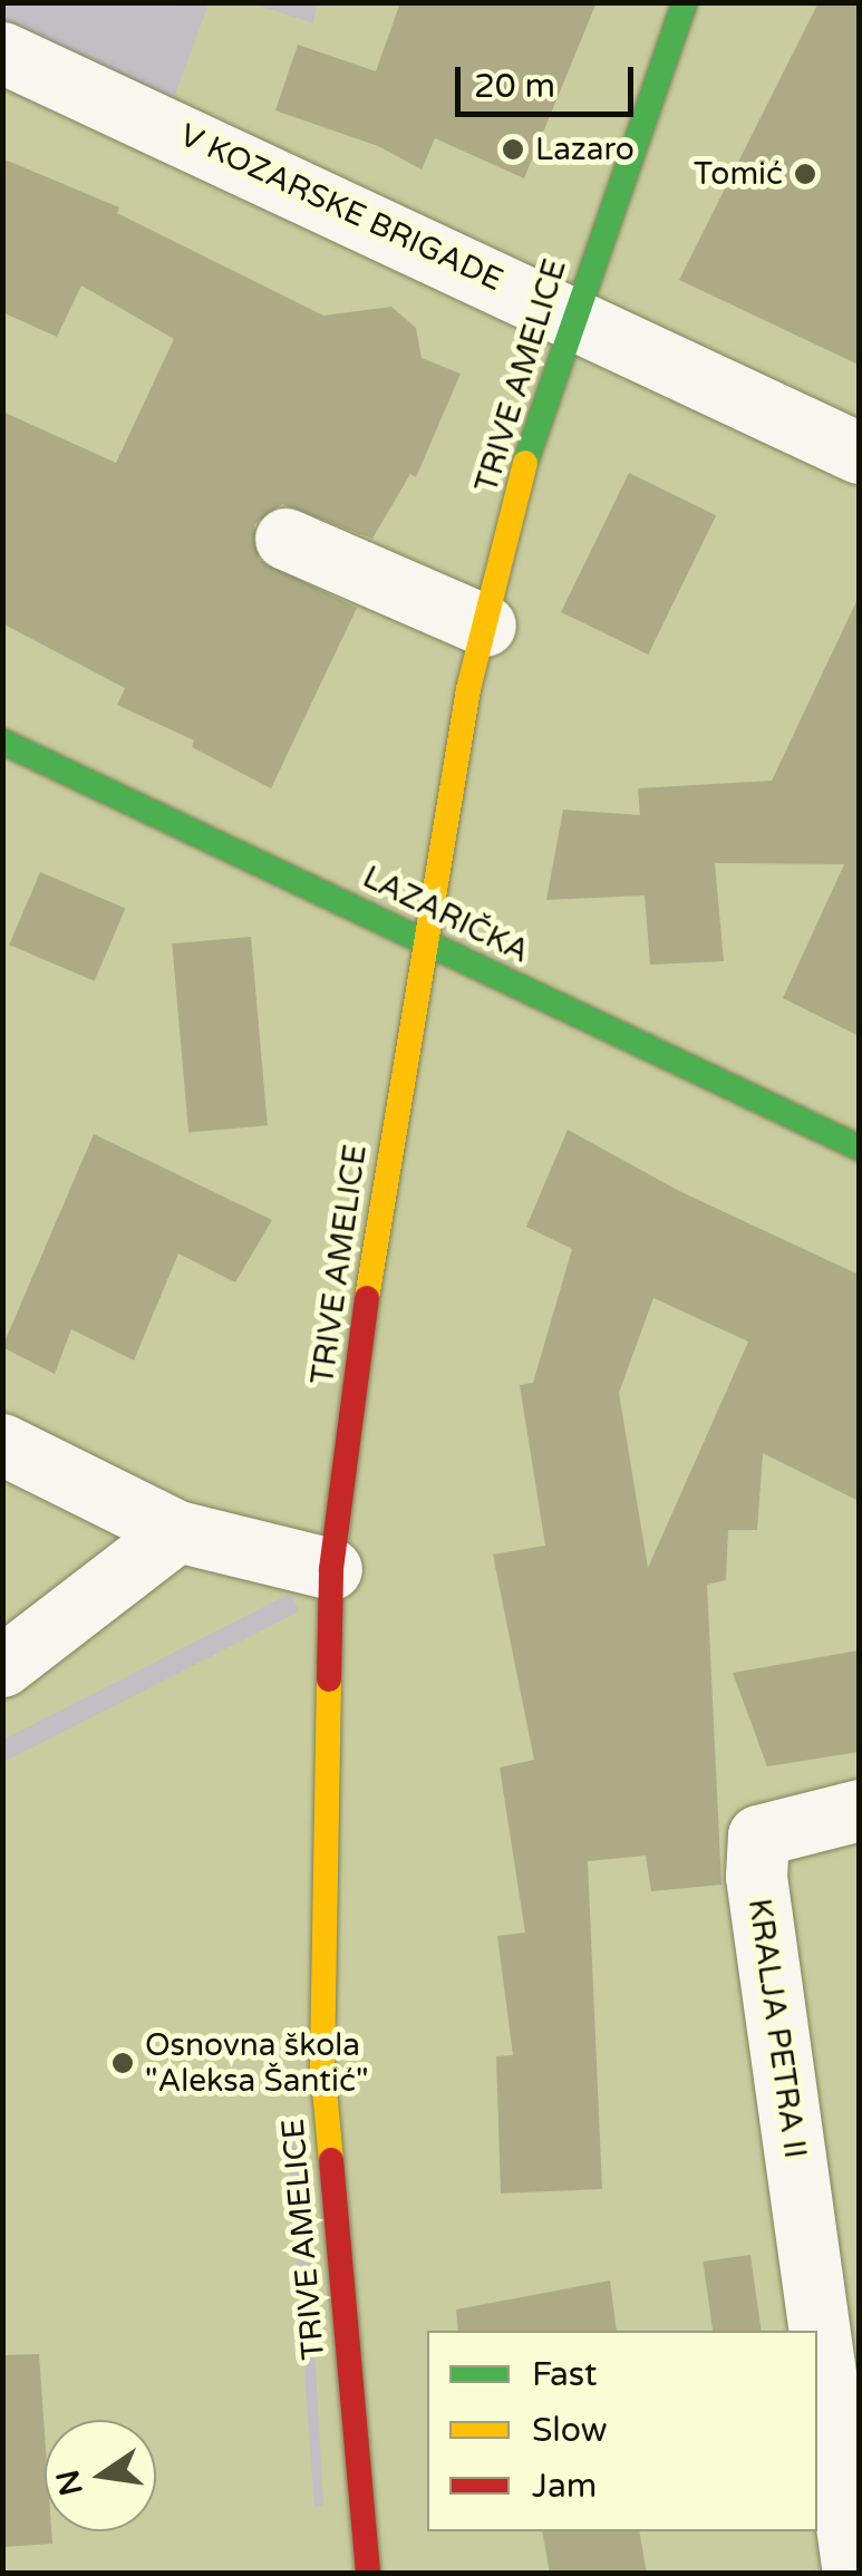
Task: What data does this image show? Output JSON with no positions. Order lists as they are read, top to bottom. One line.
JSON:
{"streets":{"main road":["TRIVE AMELICE","LAZARIČKA"],"street":["V KOZARSKE BRIGADE","KRALJA PETRA II"]},"crossings":[["V KOZARSKE BRIGADE","TRIVE AMELICE"],["TRIVE AMELICE","LAZARIČKA"]],"places":["Lazaro","Tomić","Osnovna škola \"Aleksa Šantić\""],"legend":["Fast","Slow","Jam"],"scale_bar":"20 m","north":"left"}
